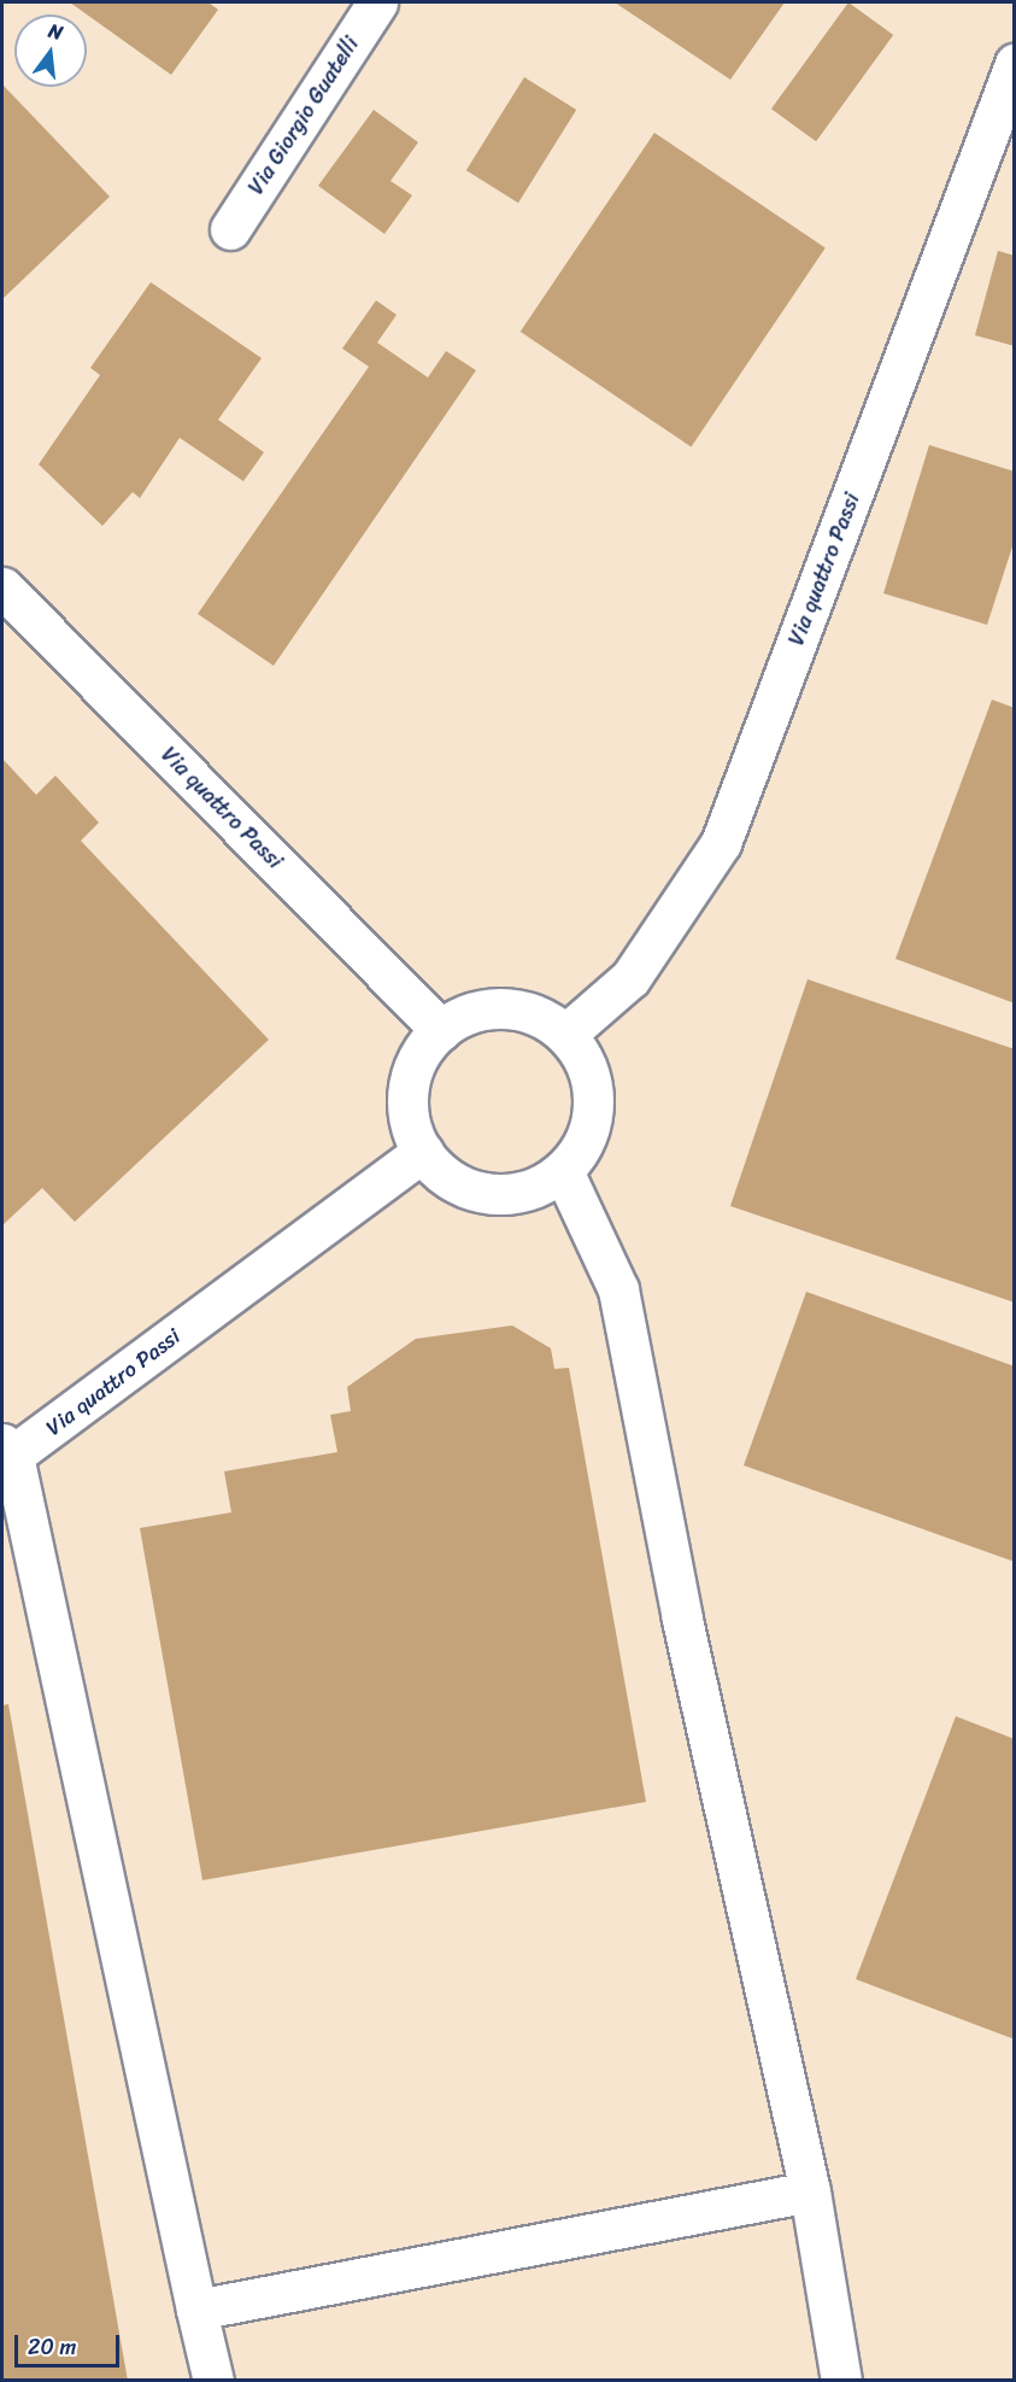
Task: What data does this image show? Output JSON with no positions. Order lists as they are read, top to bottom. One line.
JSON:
{"streets":{"street":["Via Giorgio Guatelli","Via quattro Passi"]},"scale_bar":"20 m","north":"top"}
